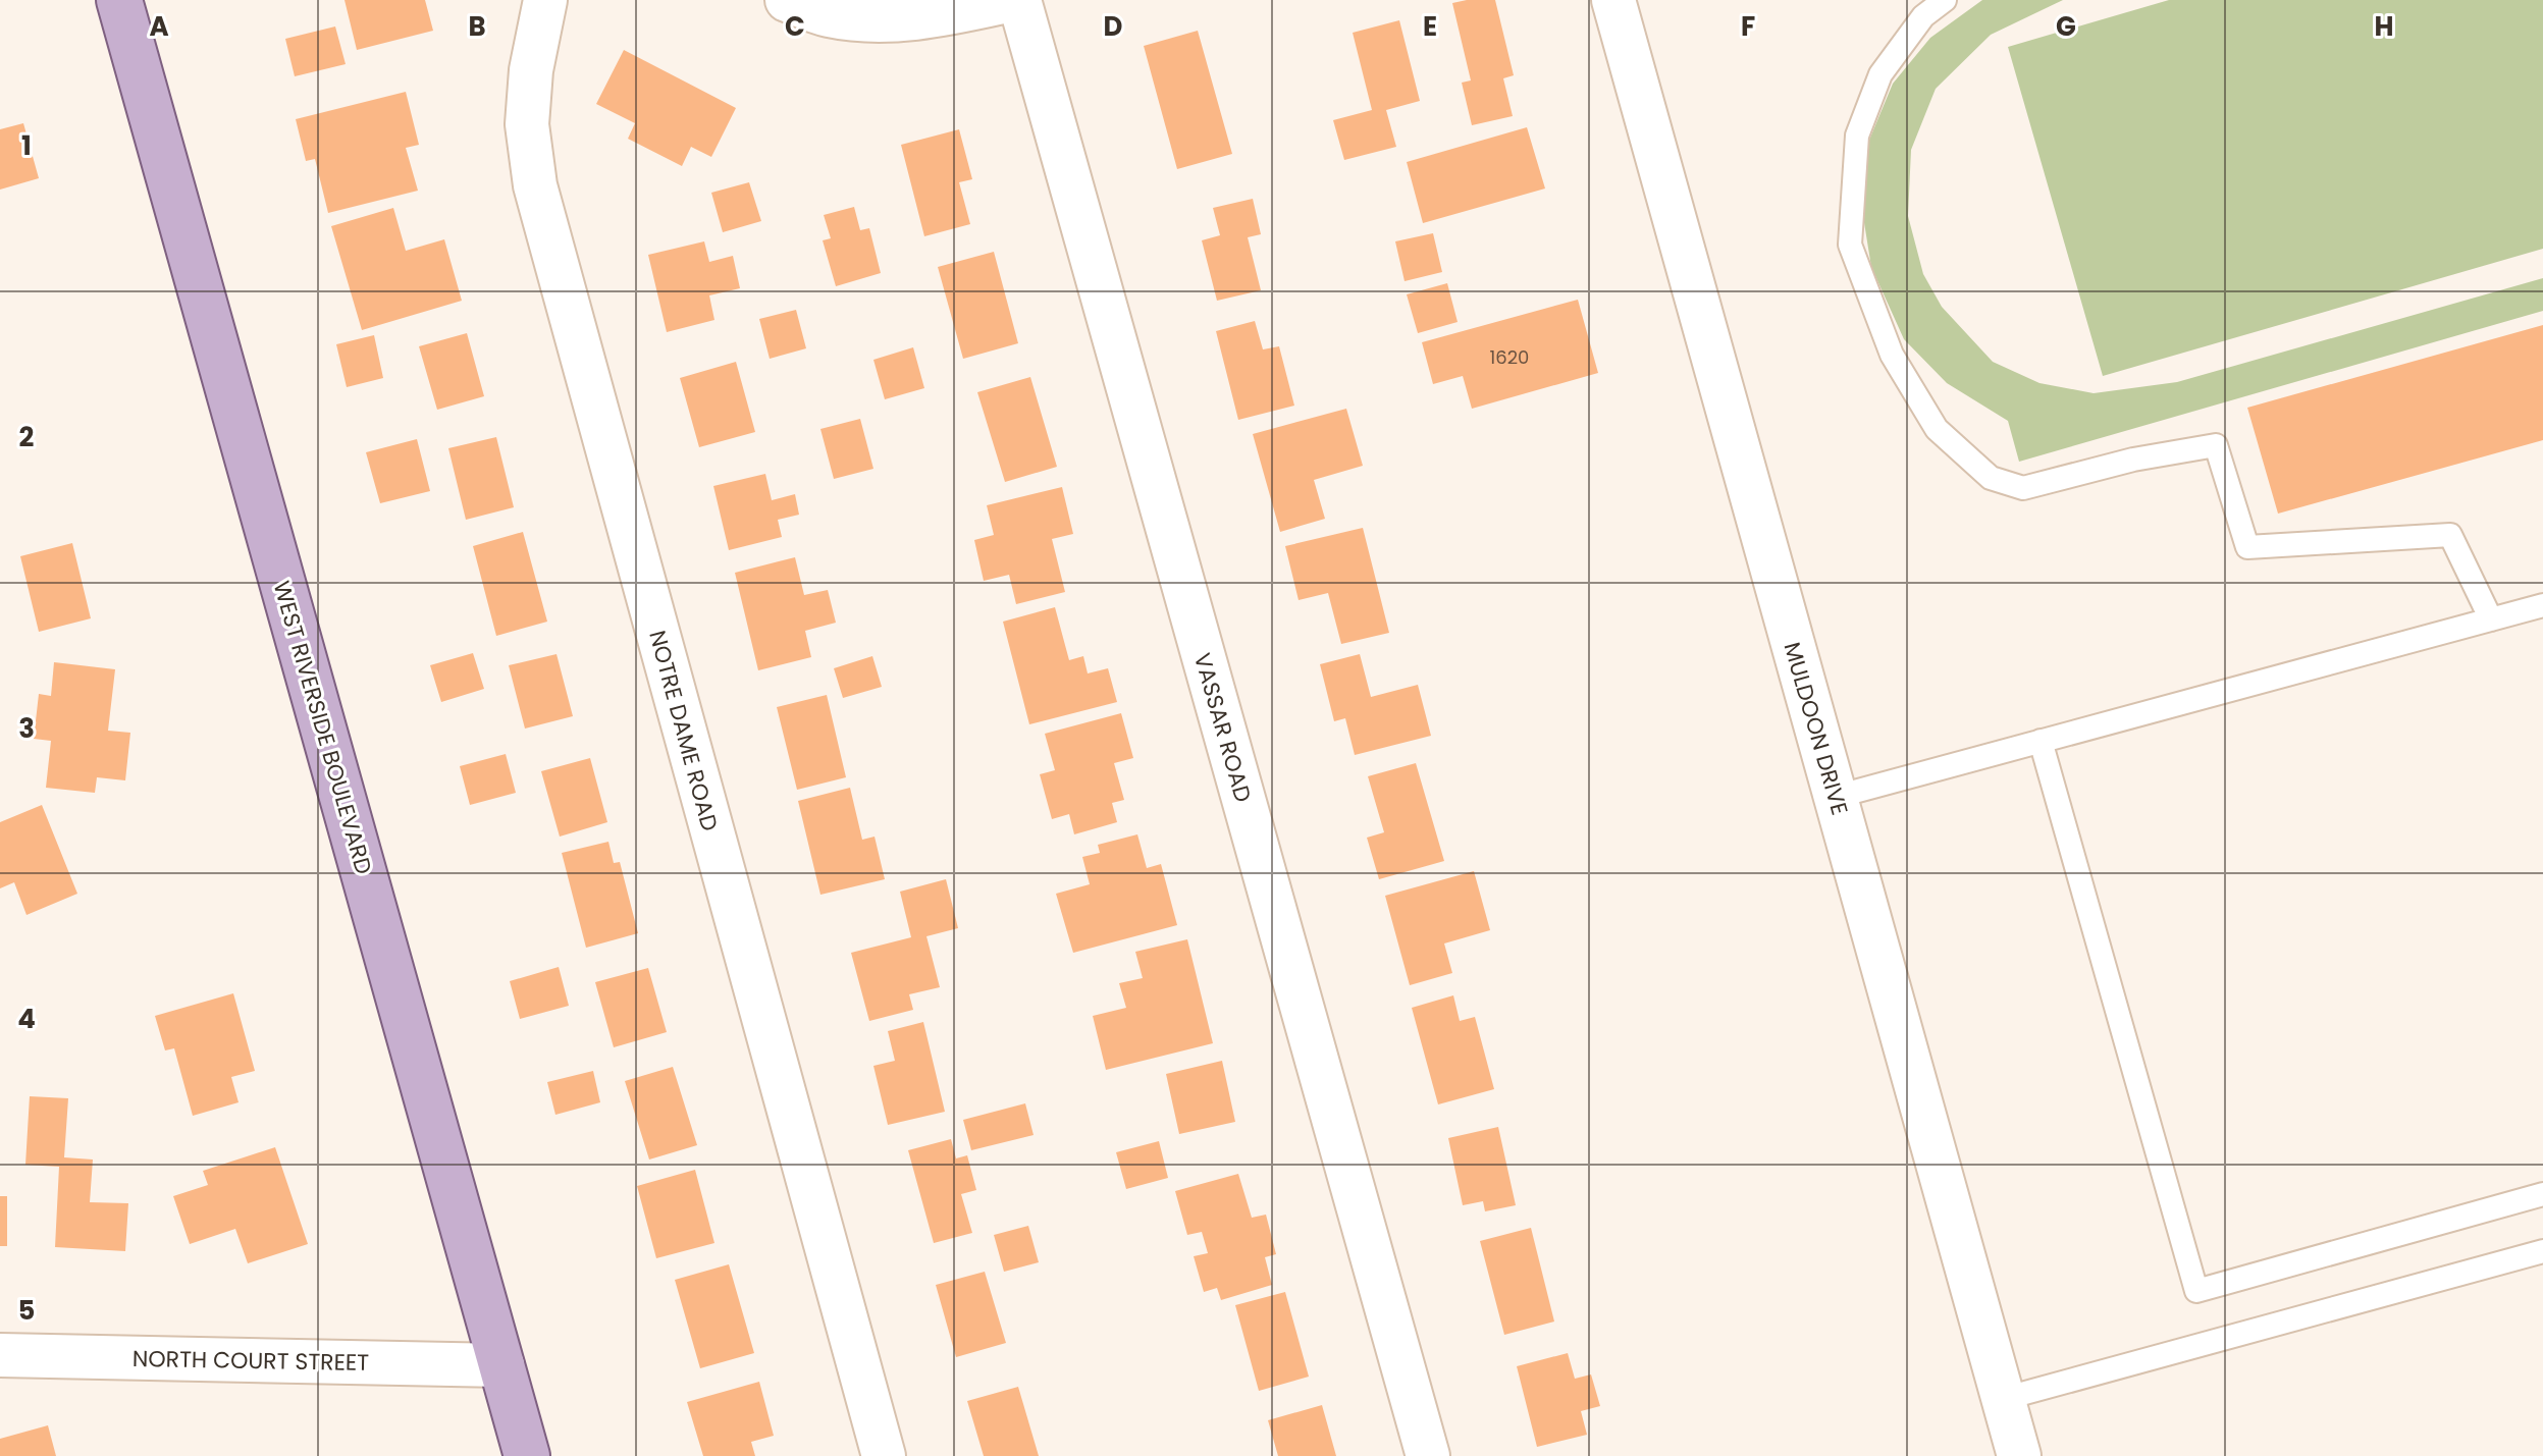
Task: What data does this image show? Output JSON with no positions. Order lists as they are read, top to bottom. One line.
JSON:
{"streets":{"main road":["WEST RIVERSIDE BOULEVARD"],"street":["VASSAR ROAD","MULDOON DRIVE","NOTRE DAME ROAD","NORTH COURT STREET"]},"crossings":[["WEST RIVERSIDE BOULEVARD","NORTH COURT STREET"]],"house_numbers":["1620"],"grid":{"columns":["A","B","C","D","E","F","G","H"],"rows":["1","2","3","4","5"]}}
